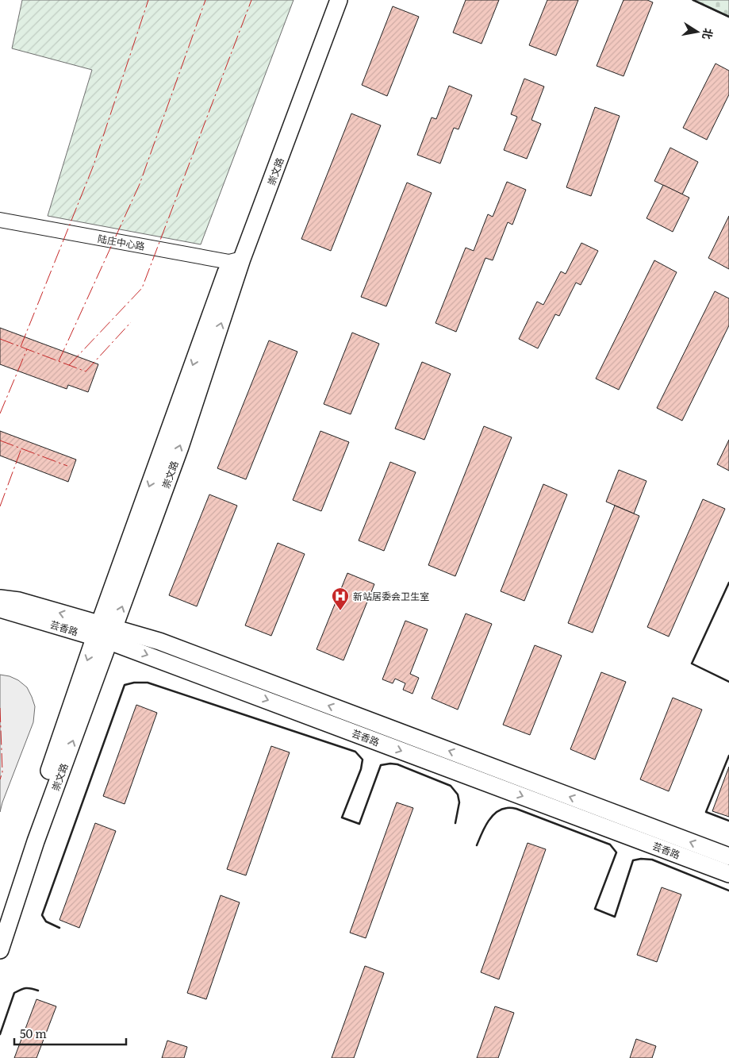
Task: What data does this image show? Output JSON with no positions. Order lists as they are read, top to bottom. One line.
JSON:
{"streets":{"street":["崇文路","陆庄中心路","芸香路"]},"crossings":[["崇文路","陆庄中心路"],["崇文路","芸香路"]],"places":{"hospital":["新站居委会卫生室"]},"scale_bar":"50 m","north":"right"}
